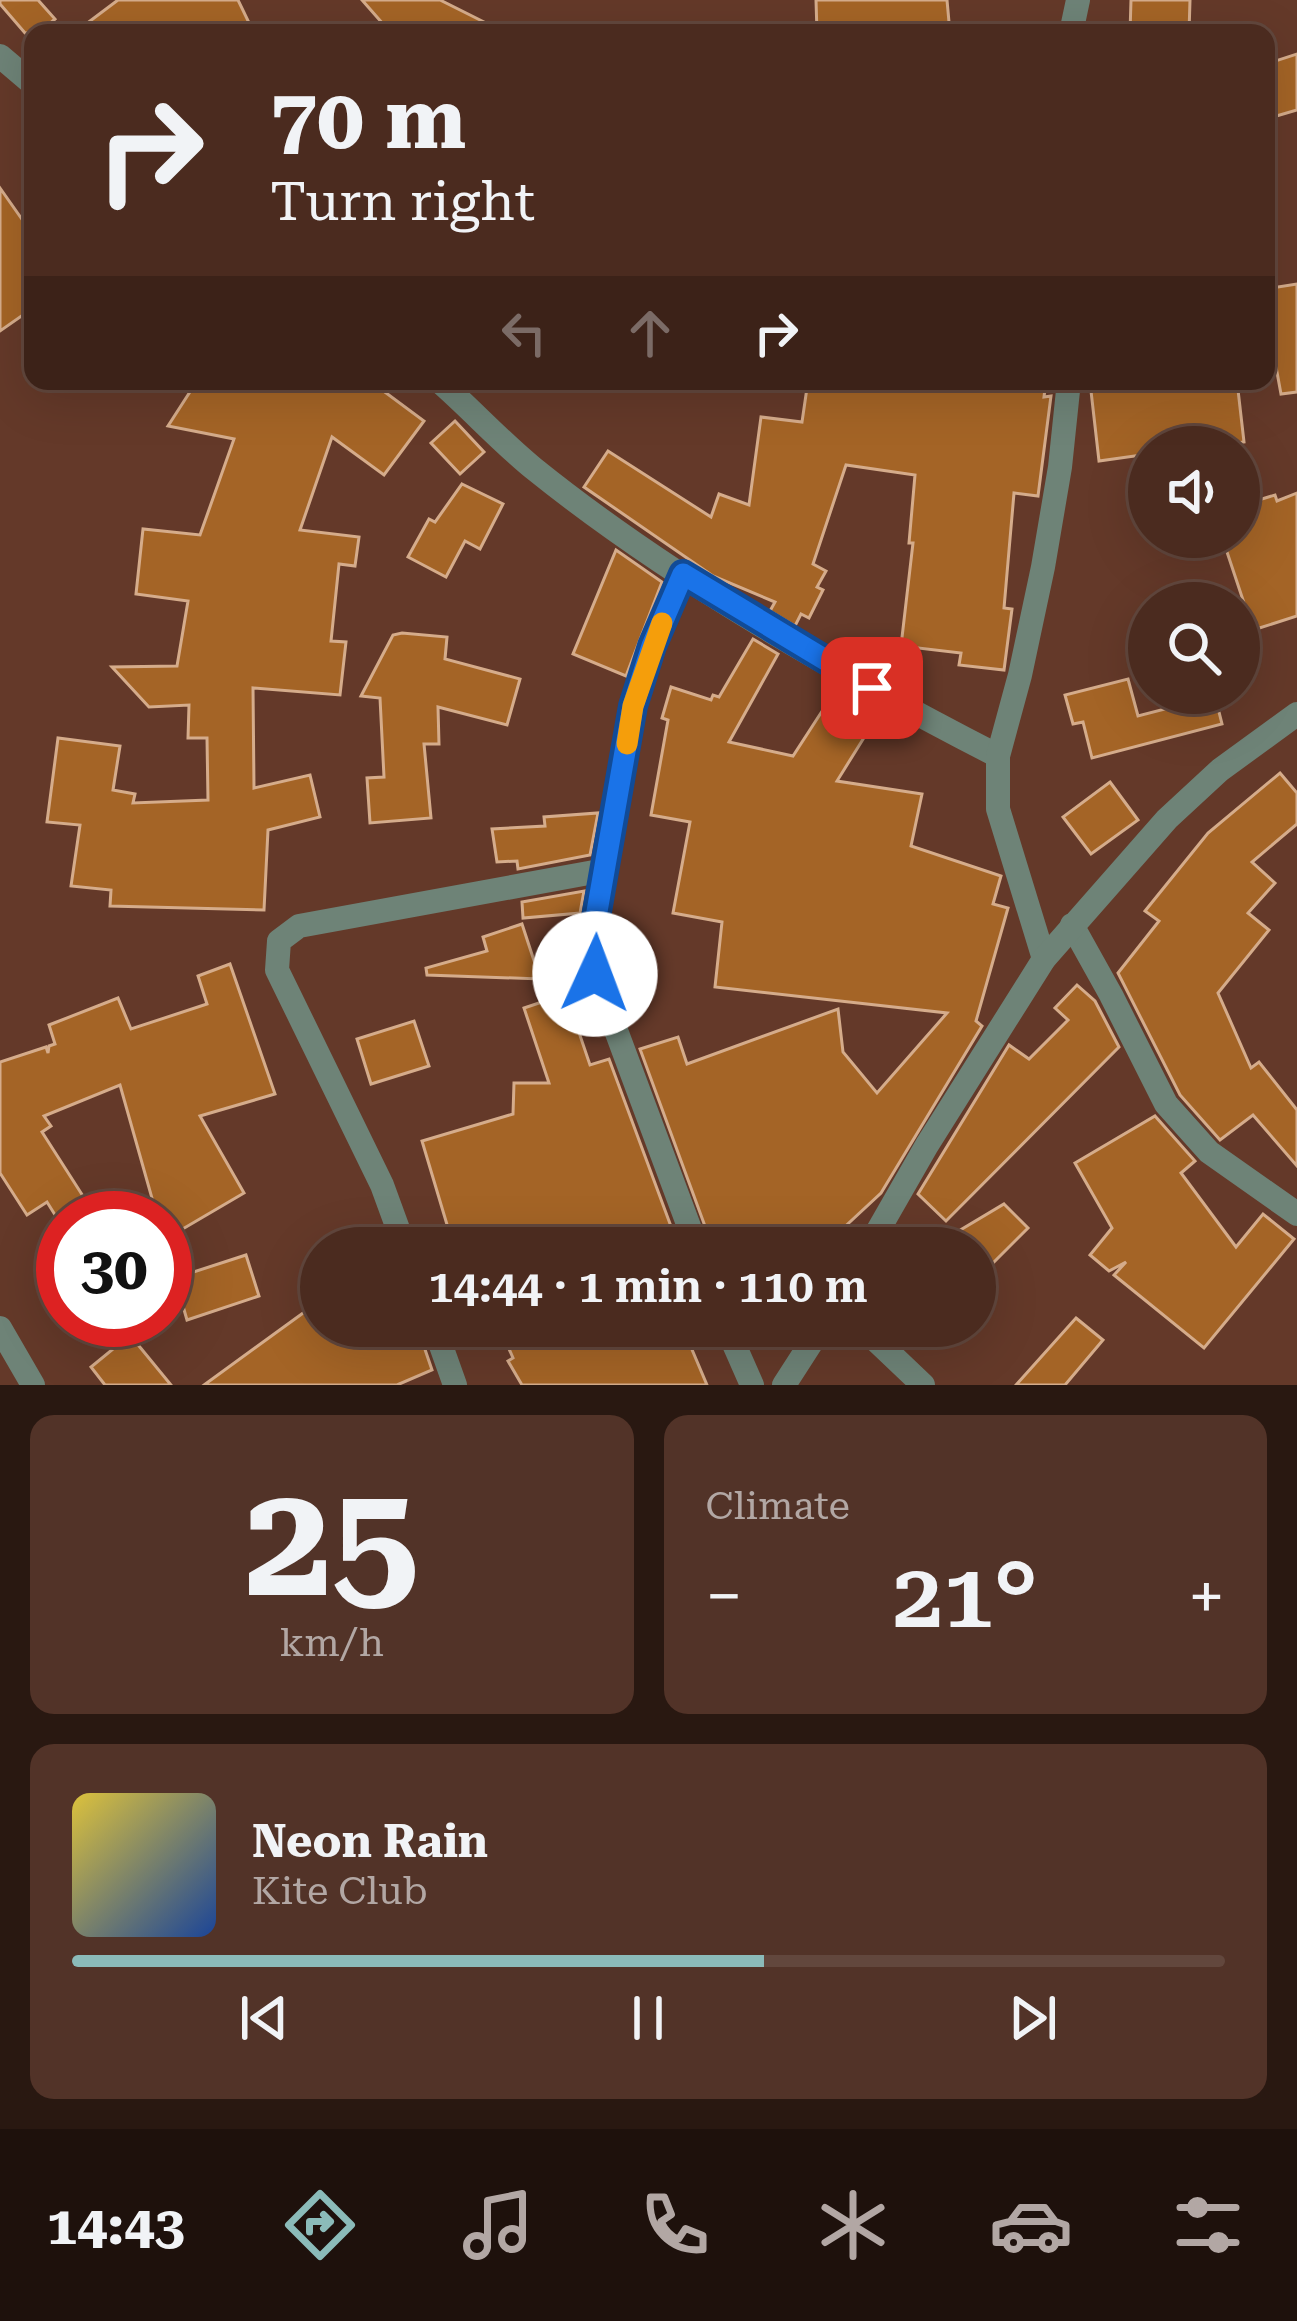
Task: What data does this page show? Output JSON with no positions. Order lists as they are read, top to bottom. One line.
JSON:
{"page":{"turn":["70 m","Turn right"],"limit":"30","trip":"14:44 · 1 min · 110 m","tile":[["25","km/h"],"Climate"],"heat":["−","21°","+"],"song":["Neon Rain","Kite Club"],"tabs":"14:43"}}
